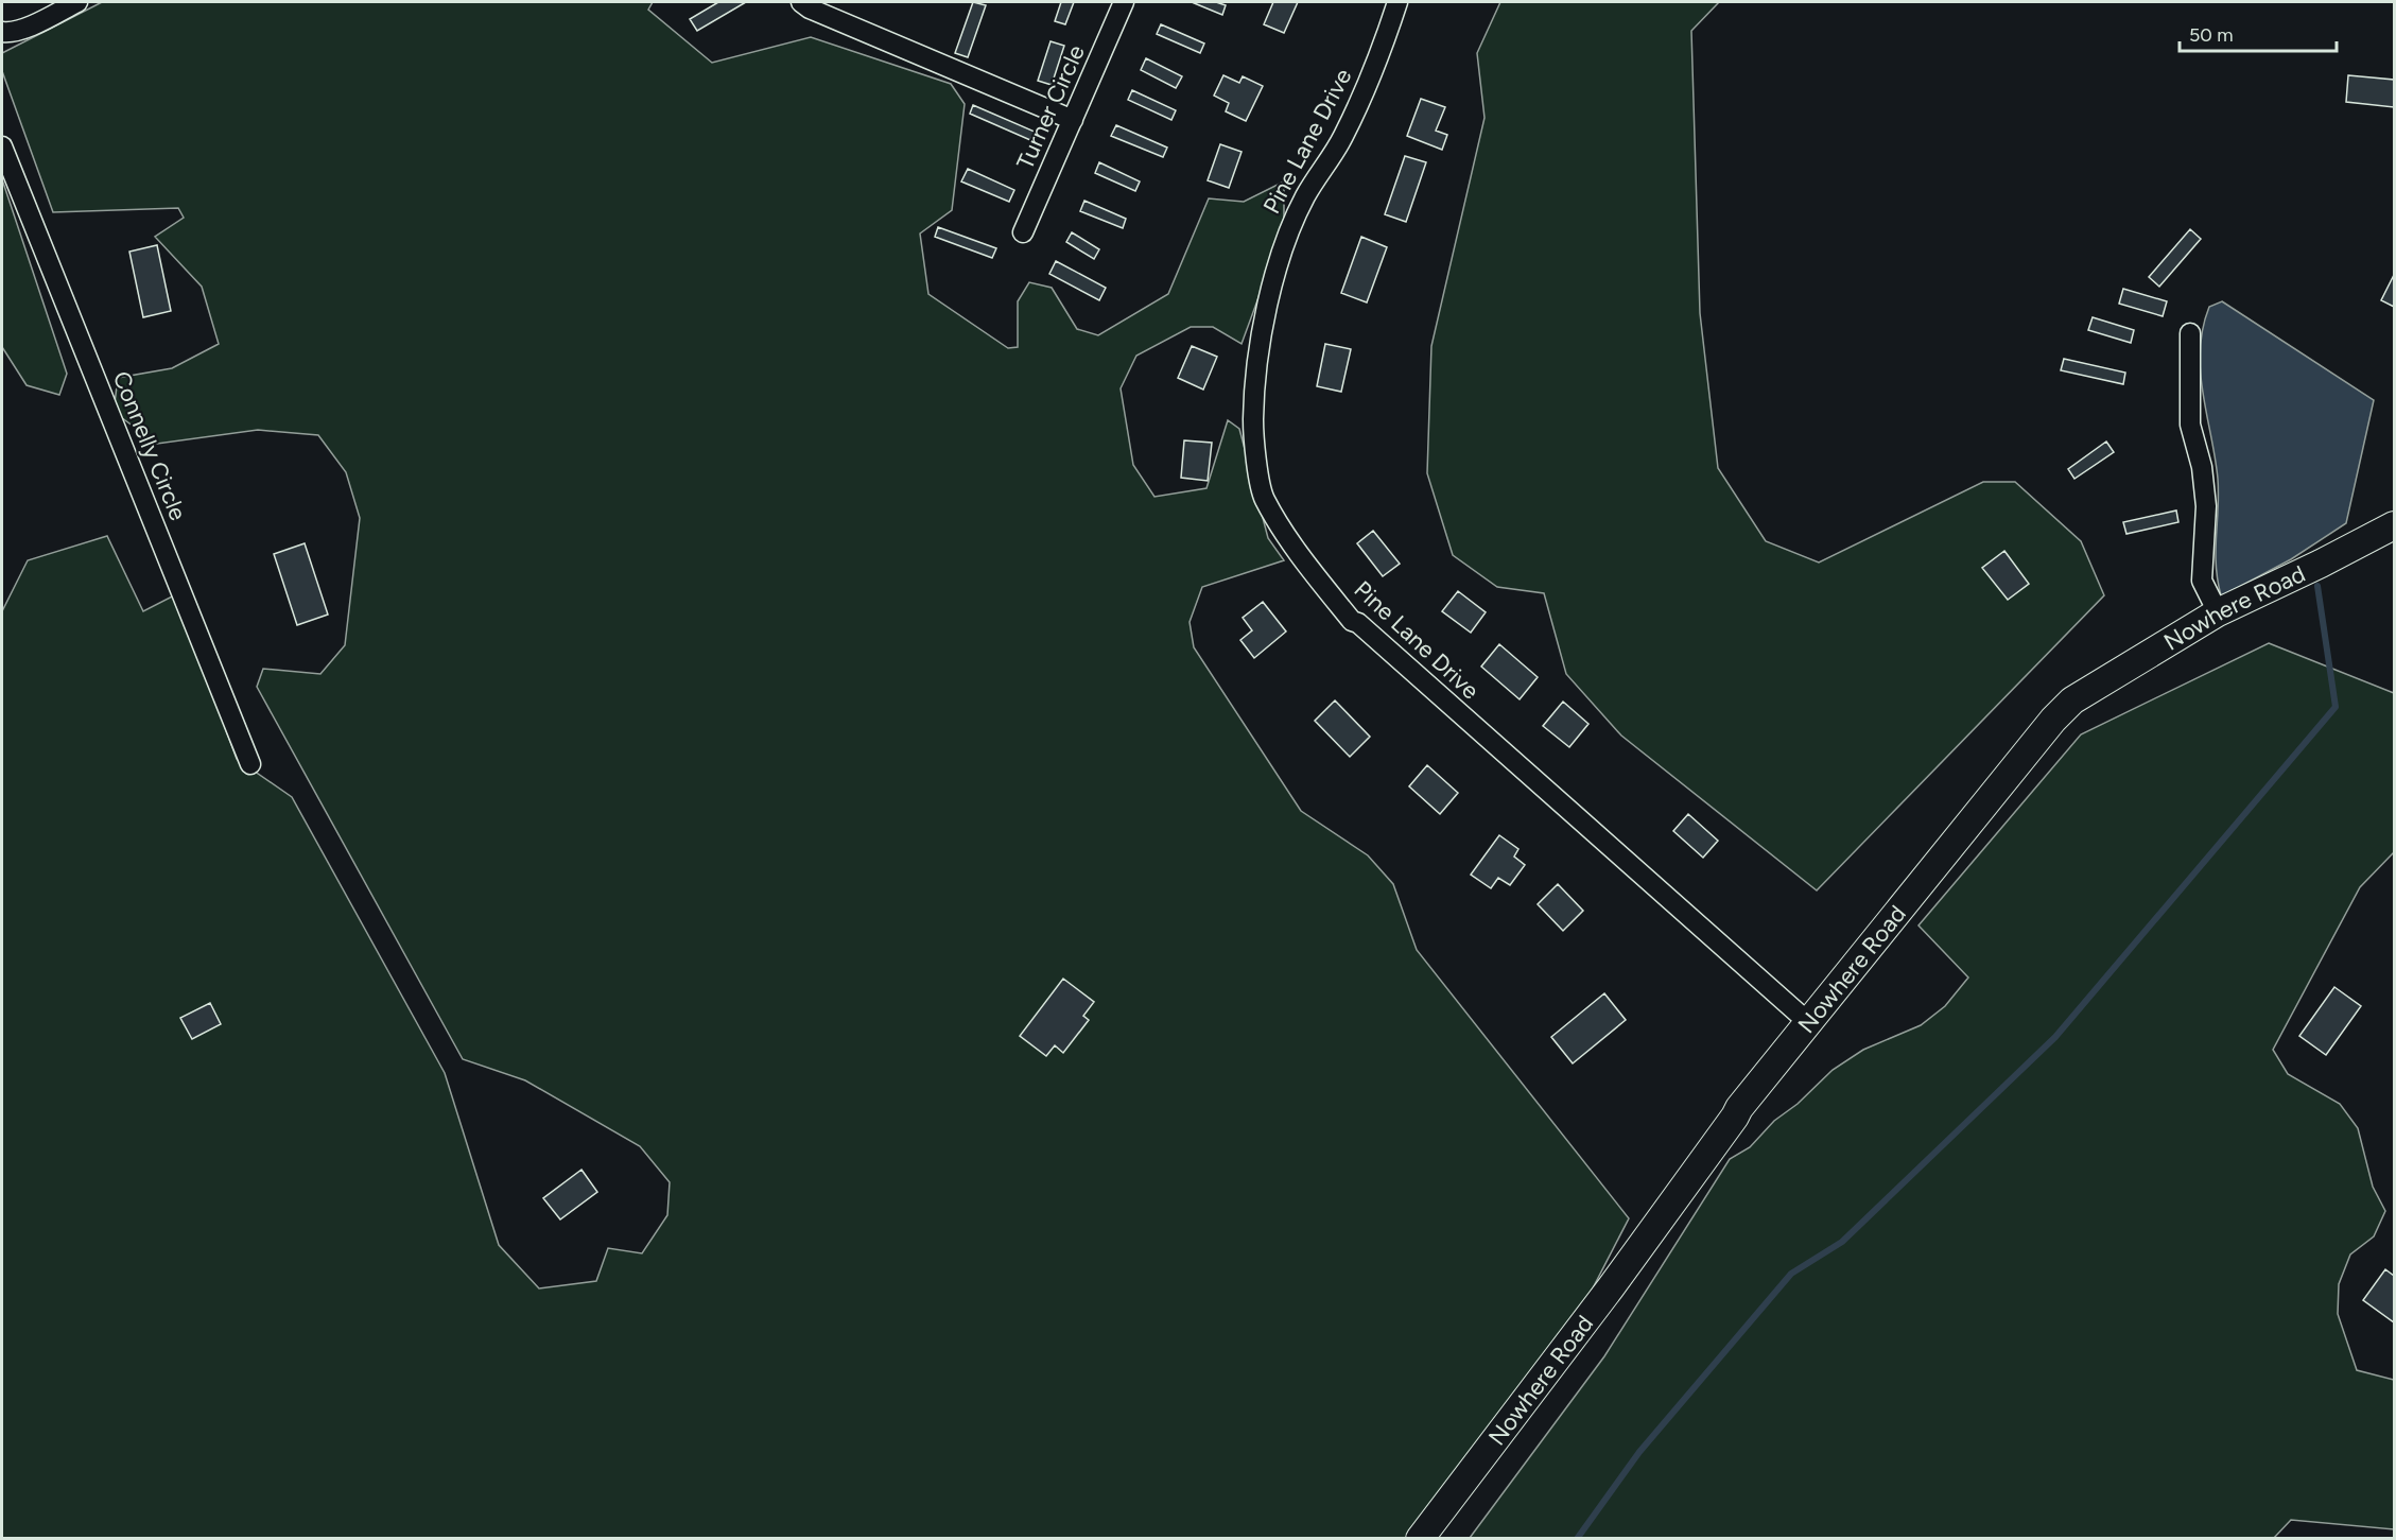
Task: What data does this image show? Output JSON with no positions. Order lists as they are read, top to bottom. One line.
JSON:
{"streets":{"street":["Turner Circle","Pine Lane Drive","Connelly Circle","Nowhere Road"]},"crossings":[["Pine Lane Drive","Nowhere Road"]],"scale_bar":"50 m"}
